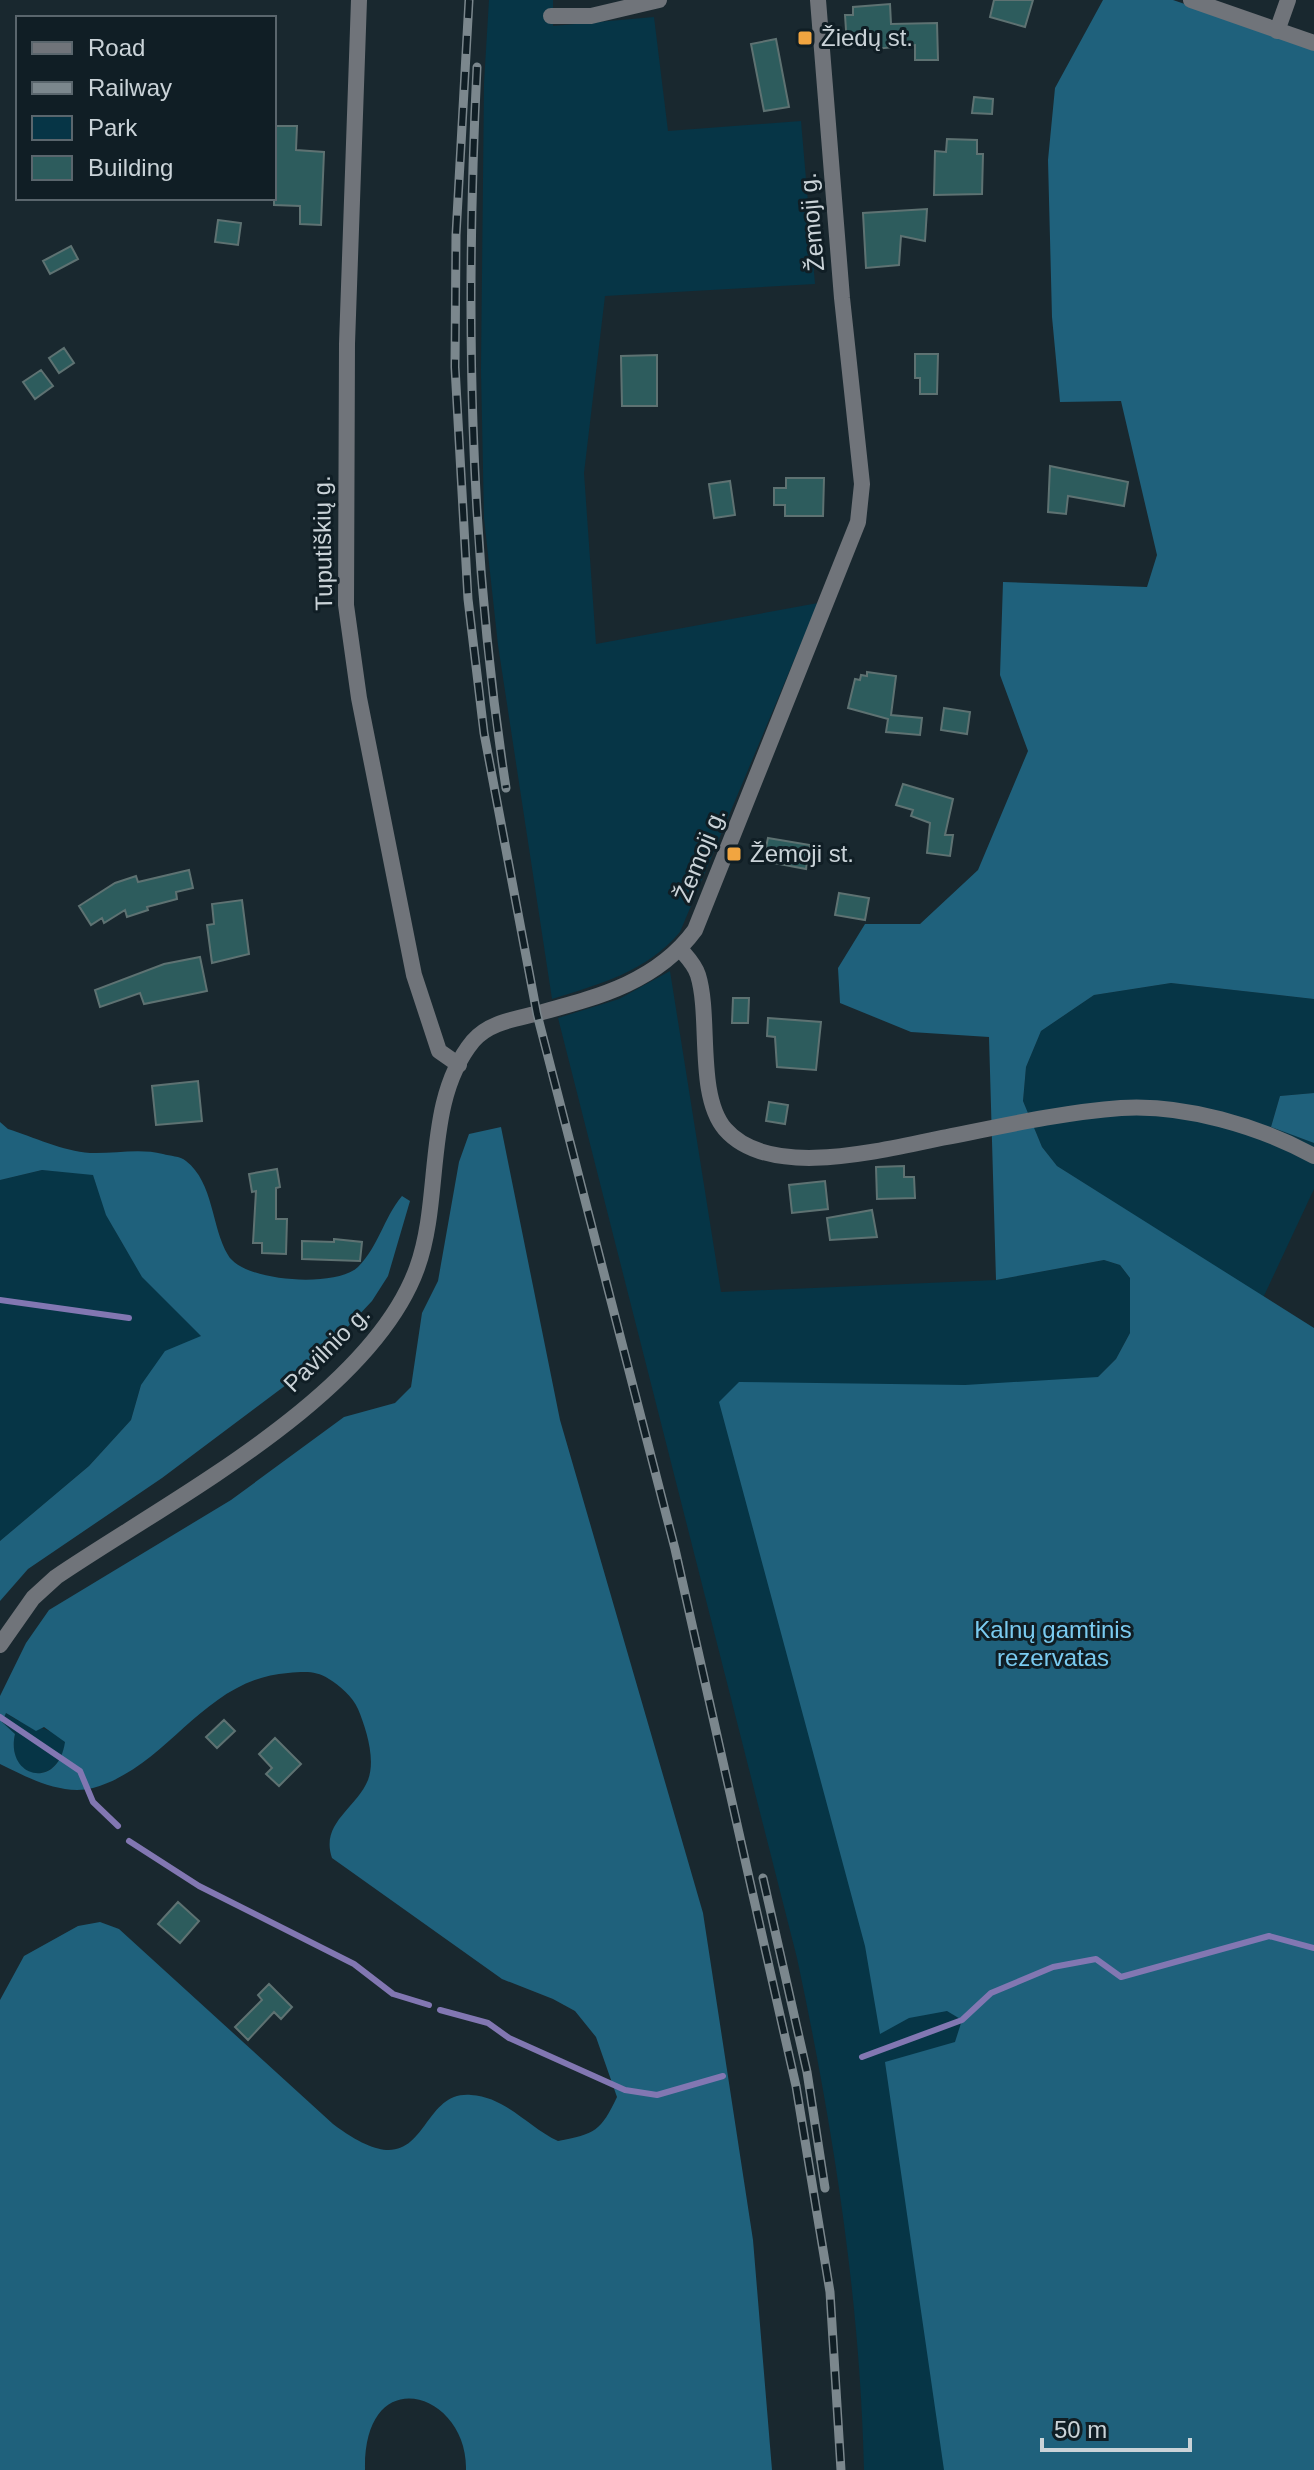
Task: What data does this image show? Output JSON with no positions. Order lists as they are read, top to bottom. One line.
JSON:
{"streets":{"street":["Žemoji g.","Tuputiškių g.","Pavilnio g."]},"crossings":[["Žemoji g.","Pavilnio g."],["Tuputiškių g.","Pavilnio g."]],"parks":["Kalnų gamtinis rezervatas"],"places":{"transit":["Žiedų st.","Žemoji st."]},"legend":["Road","Railway","Park","Building"],"scale_bar":"50 m"}
